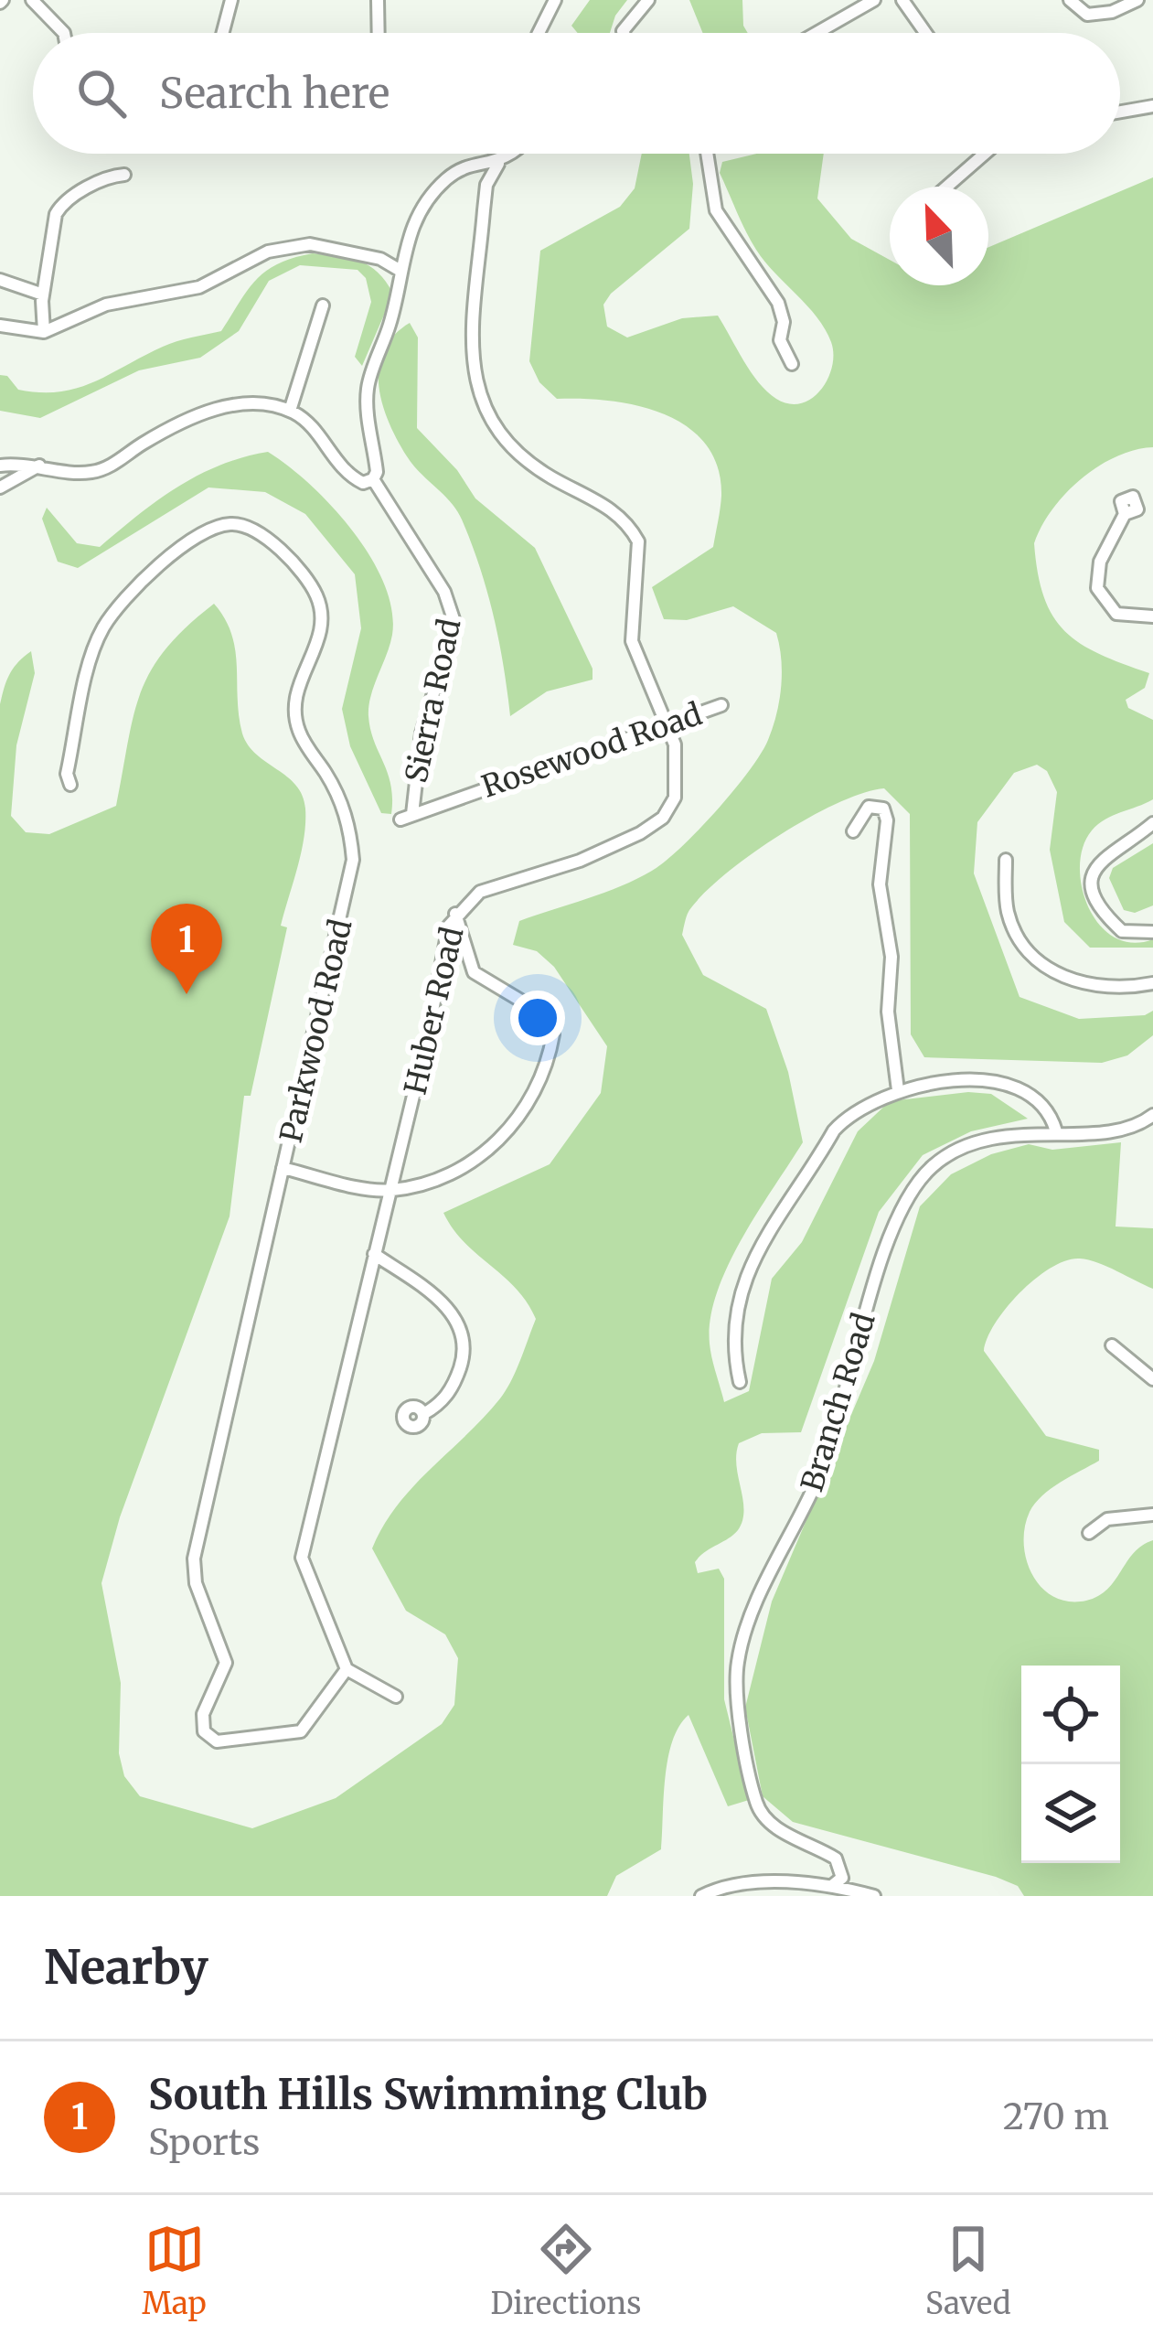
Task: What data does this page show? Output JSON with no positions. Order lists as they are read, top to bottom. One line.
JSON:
{"streets":{"street":["Sierra Road","Rosewood Road","Huber Road","Parkwood Road","Branch Road"]},"crossings":[["Sierra Road","Rosewood Road"],["Rosewood Road","Huber Road"],["Huber Road","Parkwood Road"]],"north":"top left","page":{"search":"Search here","pins":"1","heading":"Nearby","list":[{"mark":"1","name":"South Hills Swimming Club","note":"Sports","value":"270 m"}],"nav":["Map","Directions","Saved"]}}
